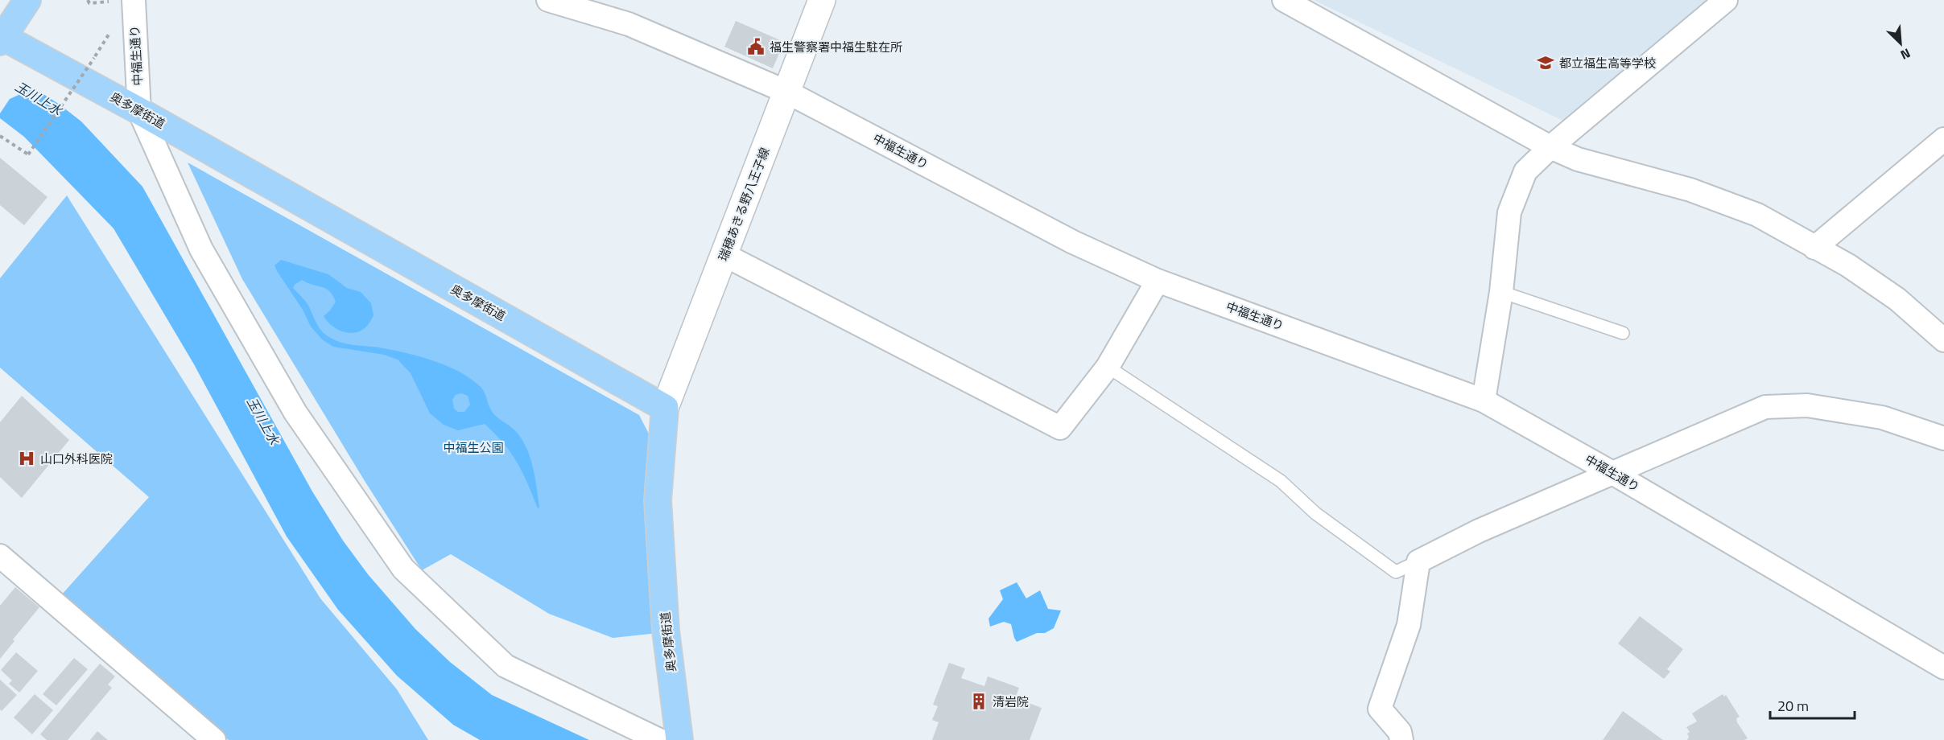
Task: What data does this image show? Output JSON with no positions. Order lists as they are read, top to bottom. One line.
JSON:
{"streets":{"main road":["奥多摩街道","瑞穂あきる野八王子線"],"street":["中福生通り"]},"crossings":[["中福生通り","奥多摩街道"],["中福生通り","瑞穂あきる野八王子線"],["奥多摩街道","瑞穂あきる野八王子線"]],"water":["玉川上水"],"parks":["中福生公園"],"places":{"public building":["福生警察署中福生駐在所"],"school or university":["都立福生高等学校"],"hospital":["山口外科医院"],"building":["清岩院"]},"scale_bar":"20 m","north":"bottom right"}
